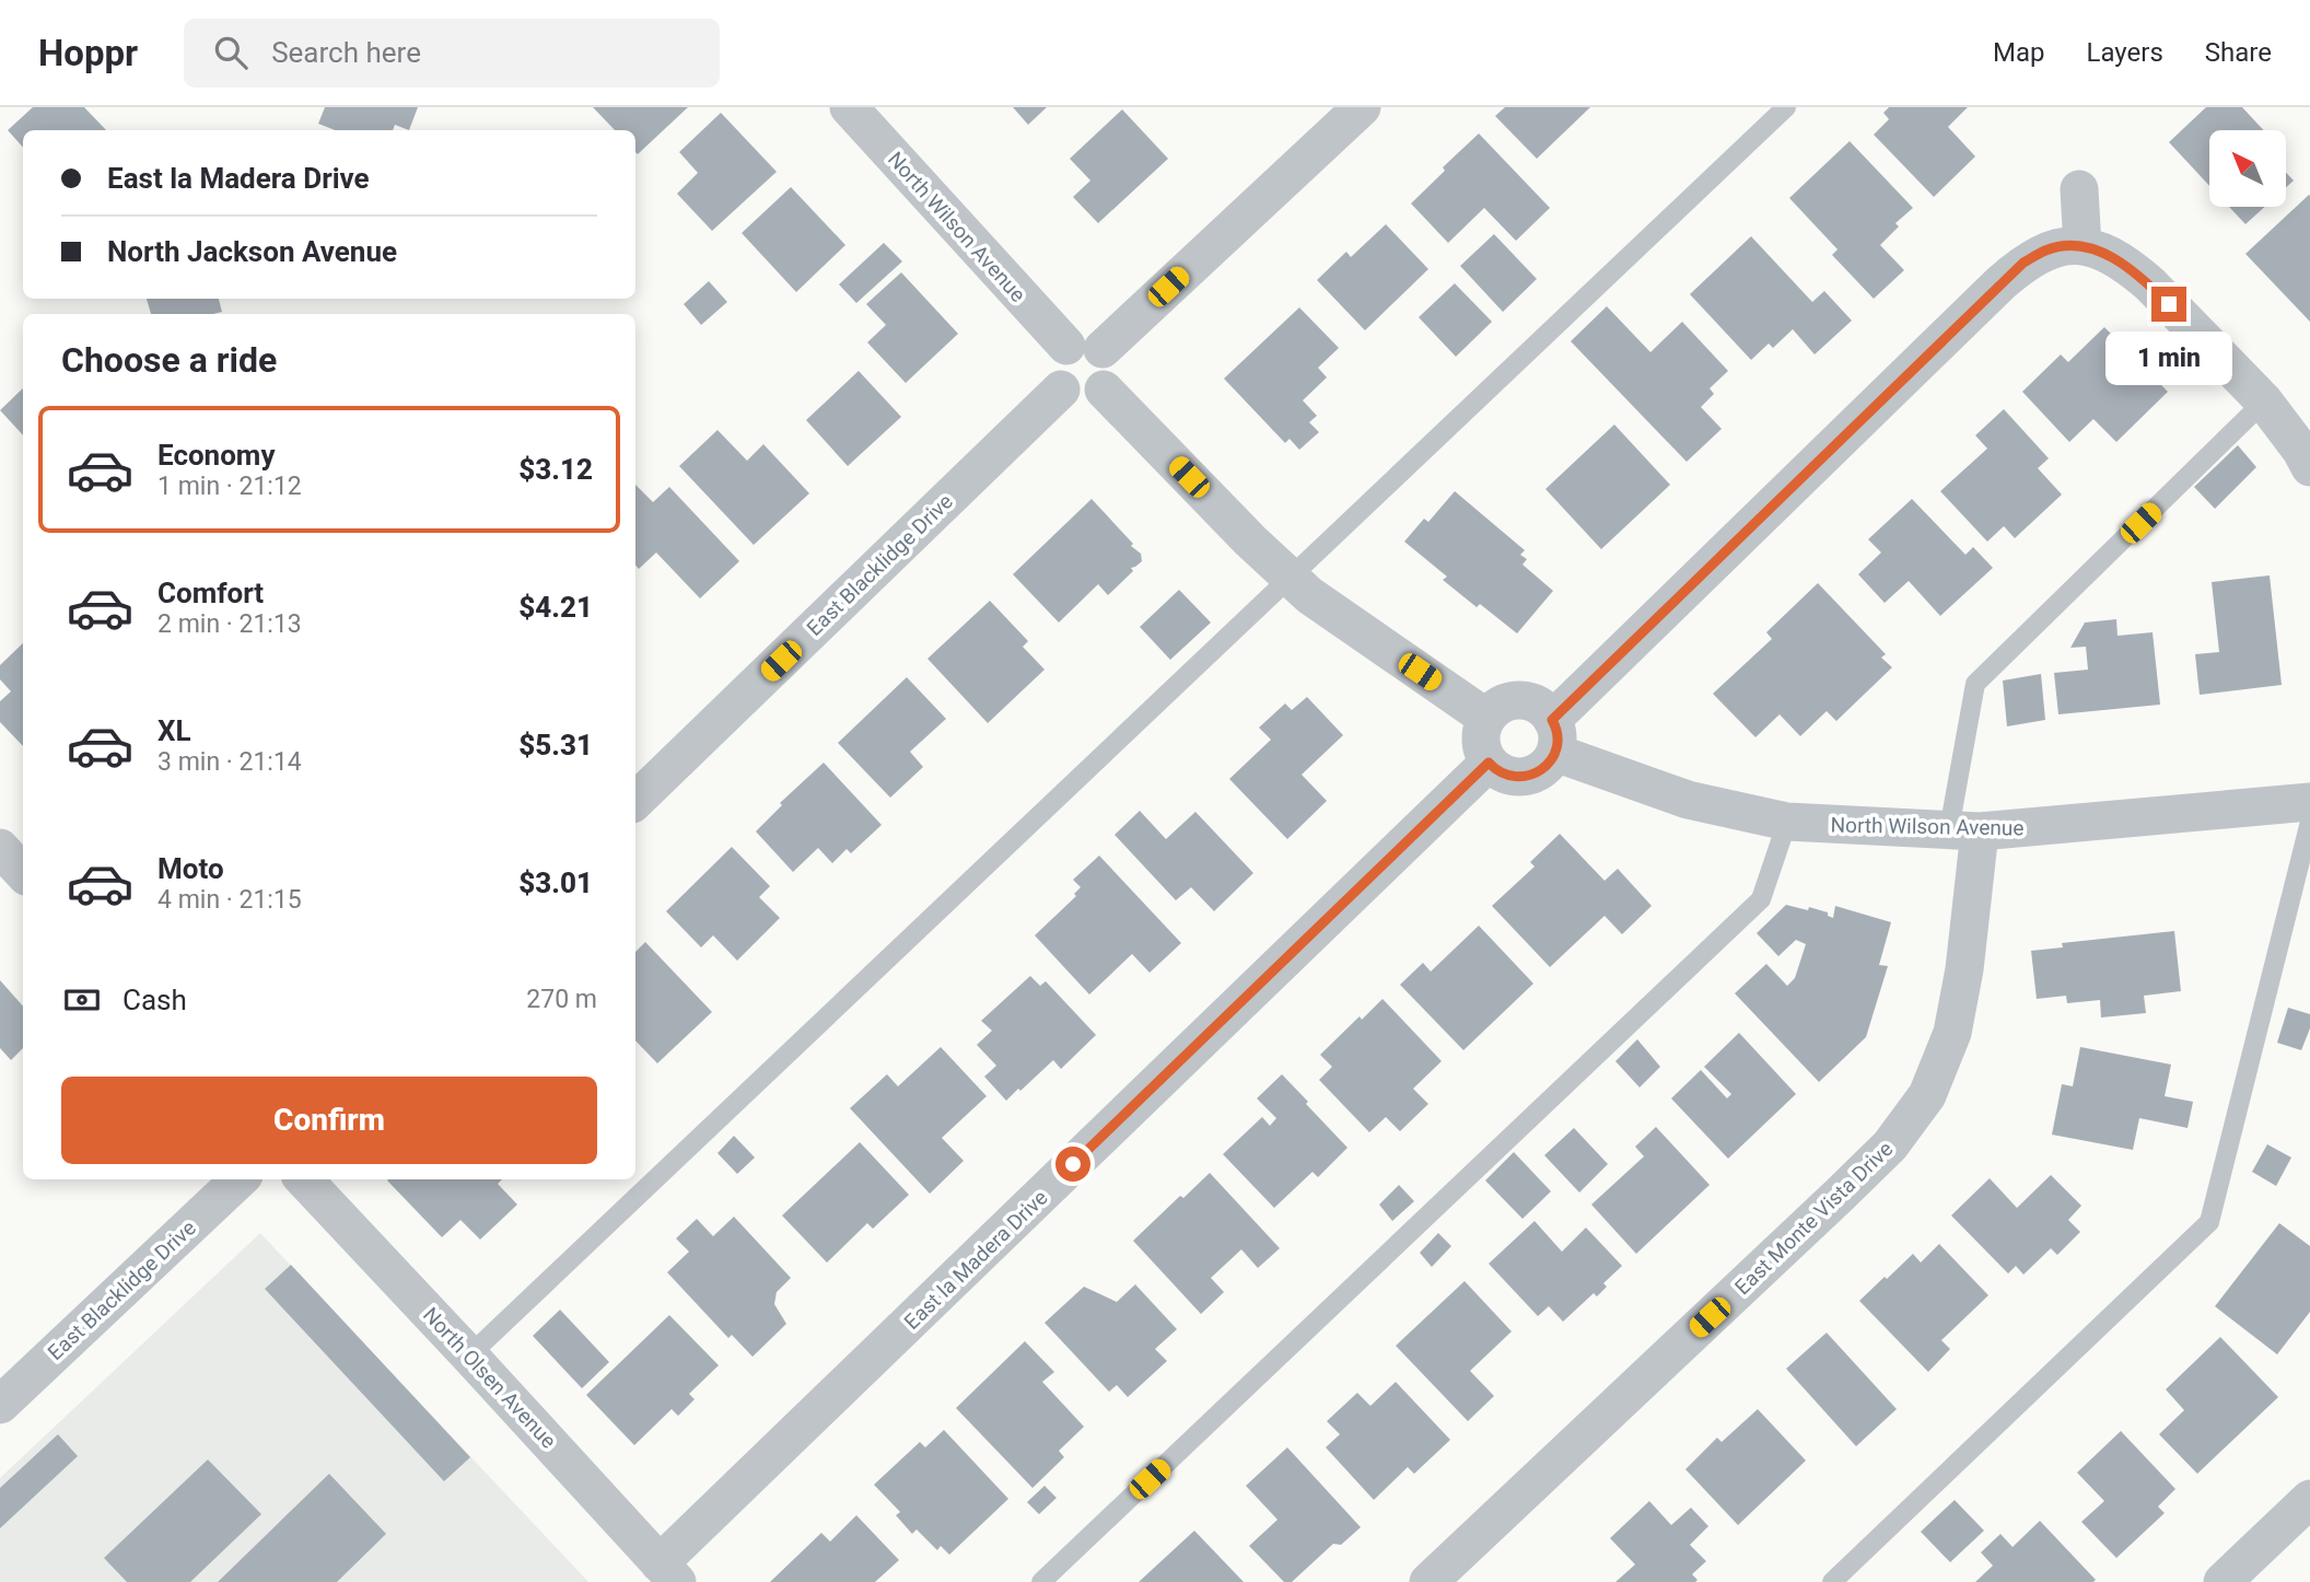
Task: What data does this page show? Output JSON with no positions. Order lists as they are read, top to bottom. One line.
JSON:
{"streets":{"street":["North Wilson Avenue","East Blacklidge Drive","East Monte Vista Drive","East la Madera Drive","North Olsen Avenue"]},"crossings":[["North Wilson Avenue","East Blacklidge Drive"],["North Wilson Avenue","East Monte Vista Drive"],["North Wilson Avenue","East la Madera Drive"],["East la Madera Drive","North Olsen Avenue"]],"north":"top left","page":{"header":"Hoppr","search":"Search here","nav":["Map","Layers","Share"],"banner":["East la Madera Drive","North Jackson Avenue"],"heading":"Choose a ride","bubble":"1 min","list":[{"name":"Economy","note":"1 min · 21:12","value":"$3.12"},{"name":"Comfort","note":"2 min · 21:13","value":"$4.21"},{"name":"XL","note":"3 min · 21:14","value":"$5.31"},{"name":"Moto","note":"4 min · 21:15","value":"$3.01"}],"pay":["Cash","270 m"],"buttons":"Confirm"}}
